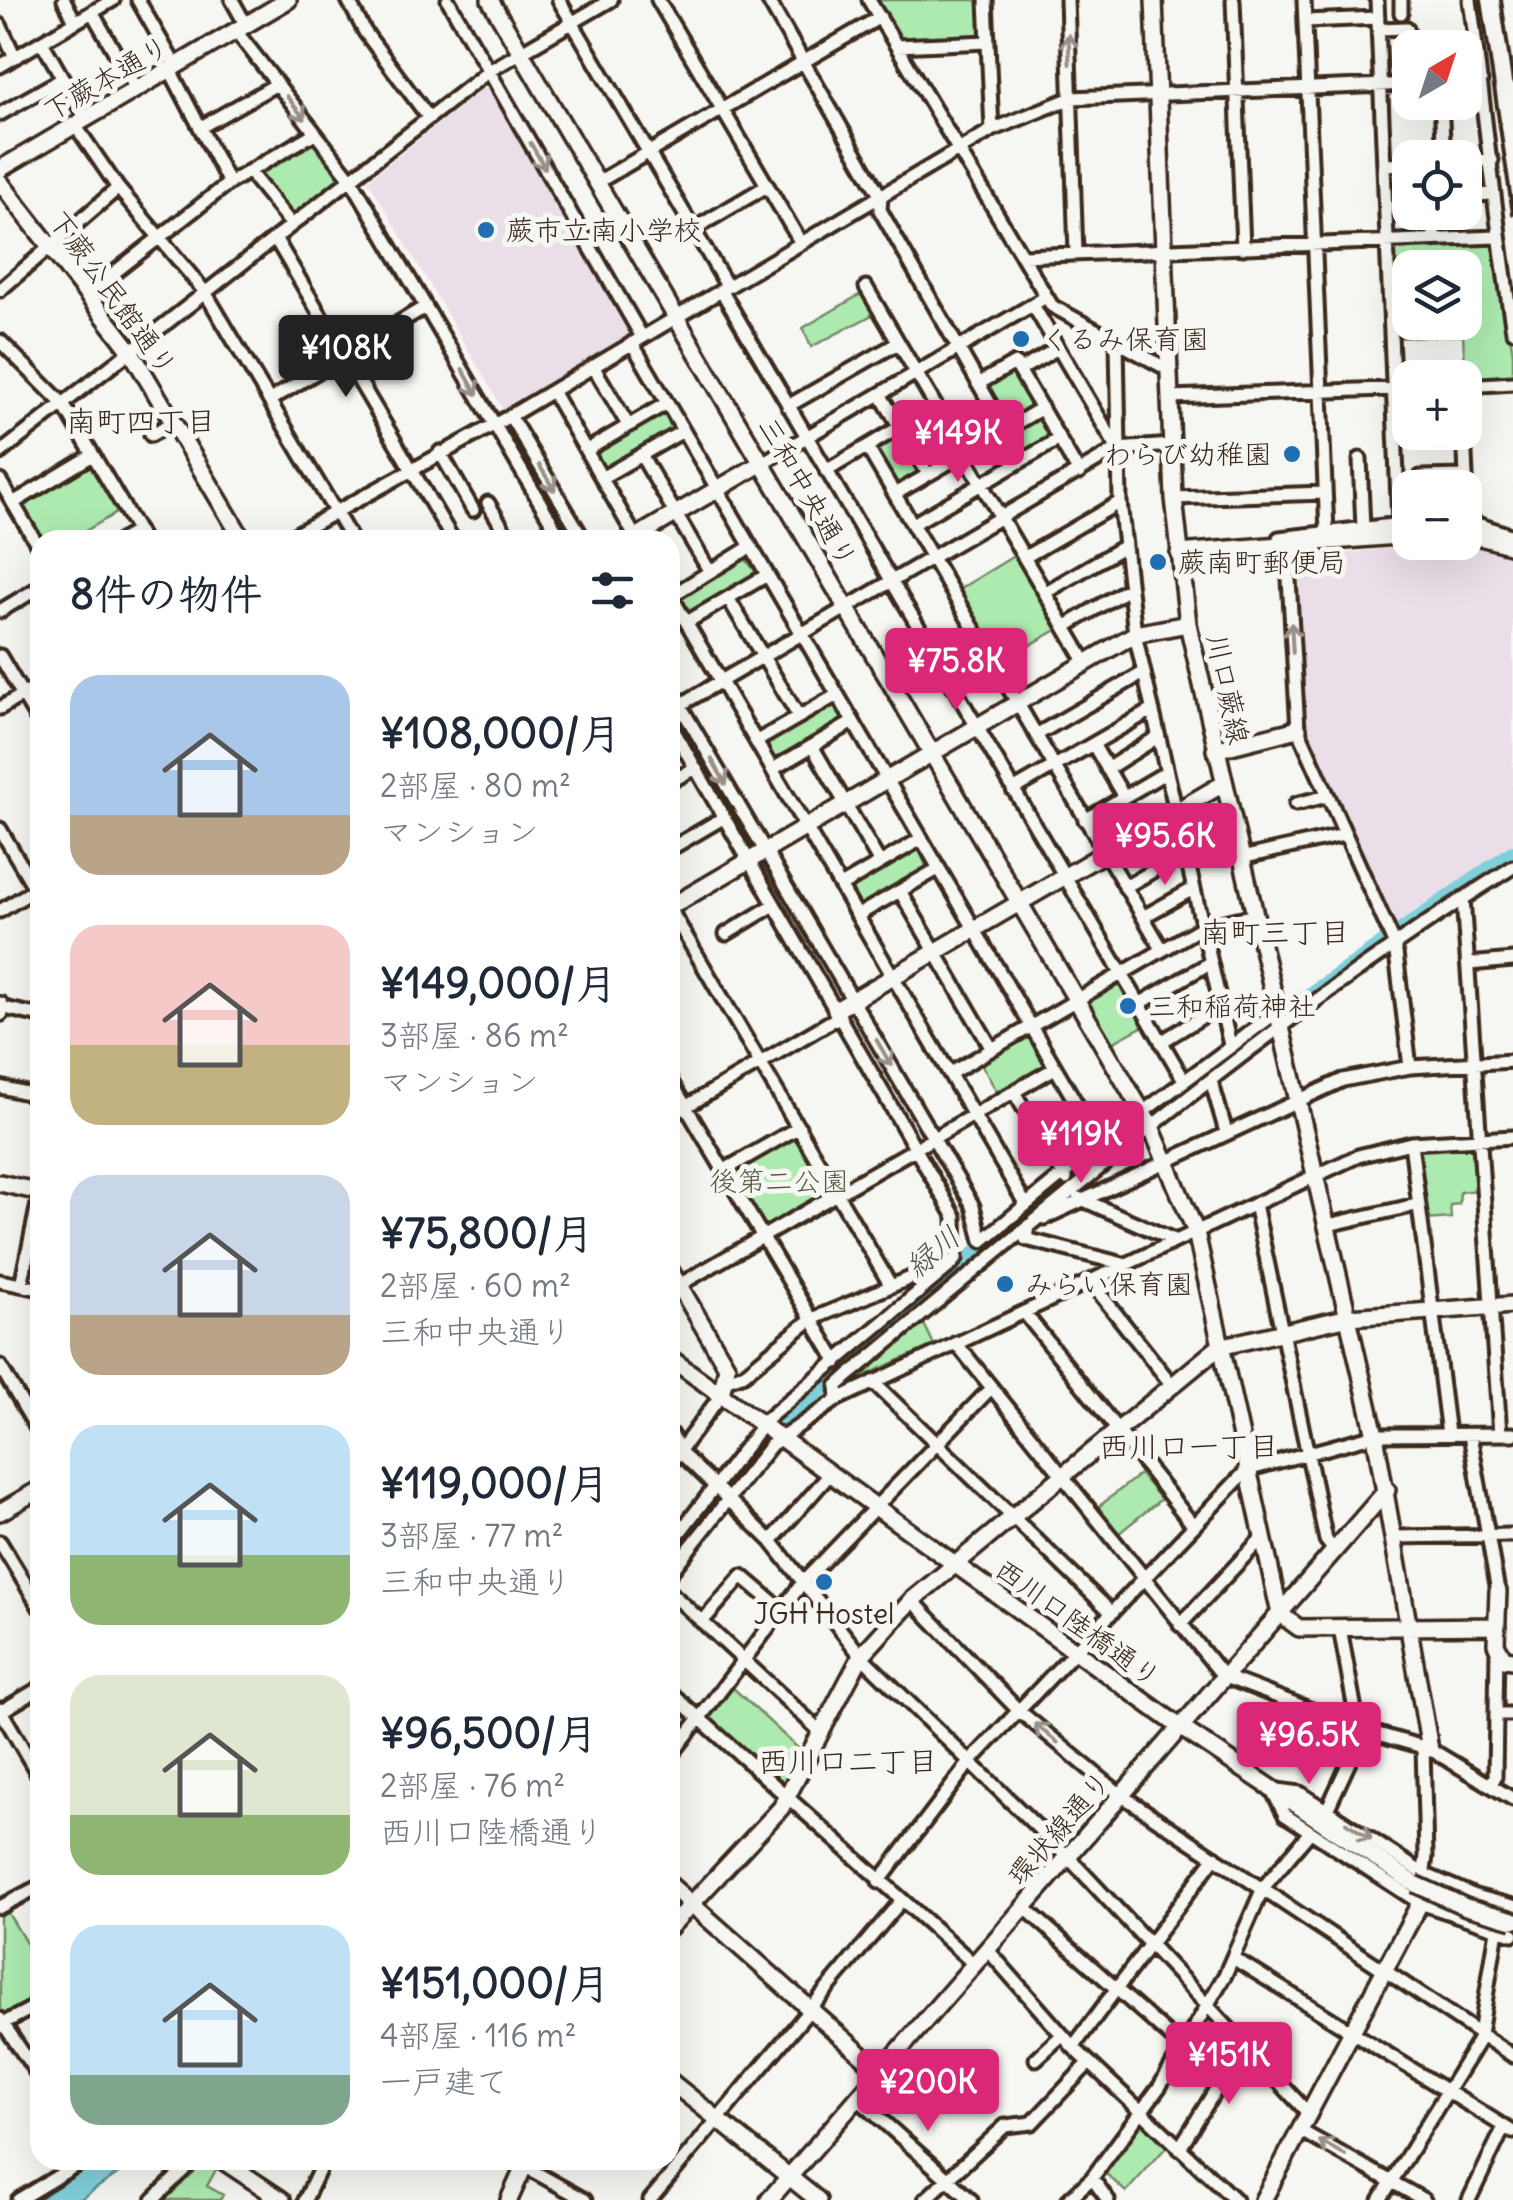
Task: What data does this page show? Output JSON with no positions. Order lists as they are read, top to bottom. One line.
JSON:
{"streets":{"street":["下蕨本通り","下蕨公民館通り","三和中央通り","川口蕨線","西川口陸橋通り","環状線通り"]},"crossings":[["三和中央通り","環状線通り"],["川口蕨線","環状線通り"],["西川口陸橋通り","環状線通り"]],"districts":["南町四丁目","南町三丁目","西川口一丁目","西川口二丁目"],"water":["緑川"],"parks":["後第二公園"],"places":["蕨市立南小学校","くるみ保育園","わらび幼稚園","蕨南町郵便局","三和稲荷神社","みらい保育園","JGH Hostel"],"north":"top right","page":{"map_buttons":["+","−"],"price":["¥108K","¥149K","¥75.8K","¥95.6K","¥119K","¥96.5K","¥151K","¥200K"],"heading":"8件の物件","list":[{"name":"¥108,000/月","note":"2部屋 · 80 m² · マンション"},{"name":"¥149,000/月","note":"3部屋 · 86 m² · マンション"},{"name":"¥75,800/月","note":"2部屋 · 60 m² · 三和中央通り"},{"name":"¥119,000/月","note":"3部屋 · 77 m² · 三和中央通り"},{"name":"¥96,500/月","note":"2部屋 · 76 m² · 西川口陸橋通り"},{"name":"¥151,000/月","note":"4部屋 · 116 m² · 一戸建て"}]}}
